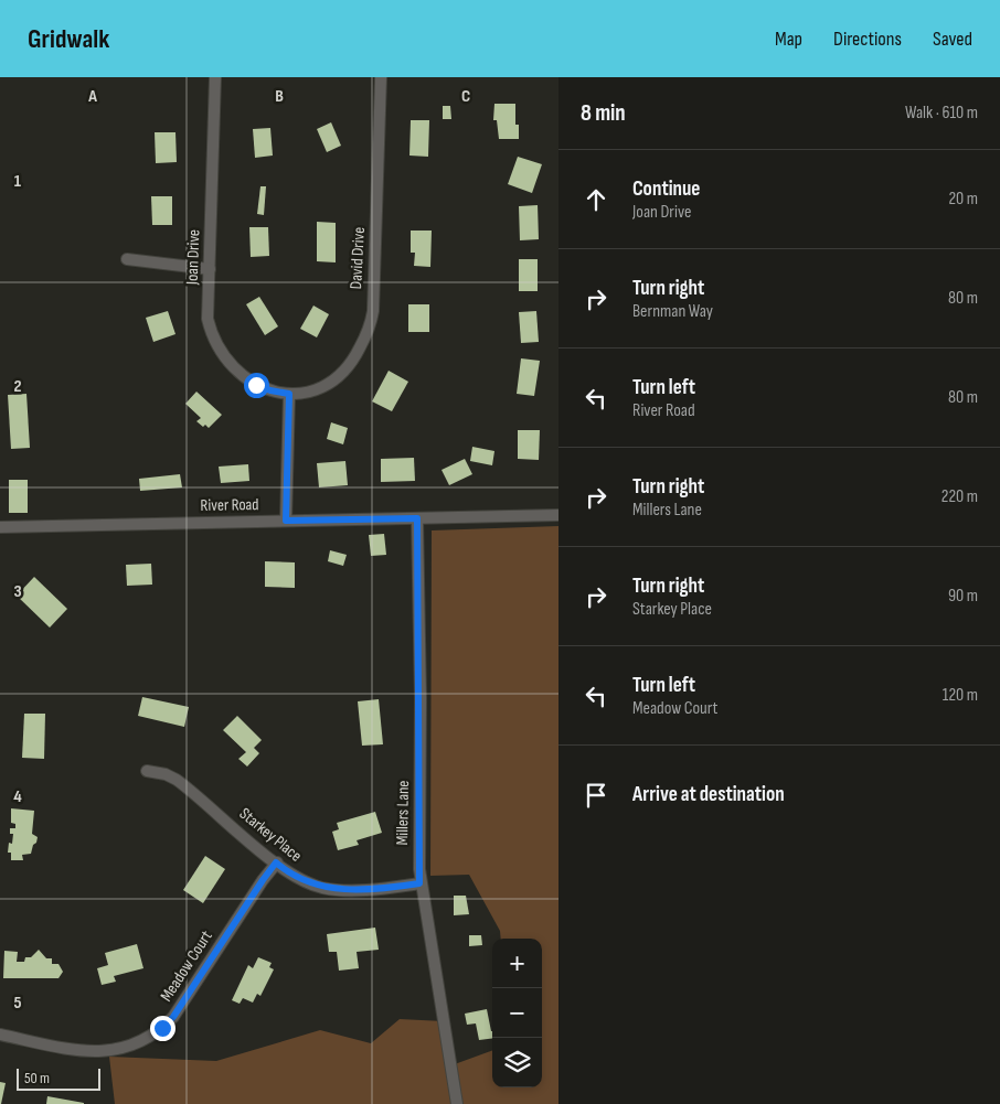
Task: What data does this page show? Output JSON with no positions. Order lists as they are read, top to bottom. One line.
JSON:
{"streets":{"street":["Joan Drive","David Drive","River Road","Millers Lane","Starkey Place","Meadow Court"]},"crossings":[["Joan Drive","David Drive"],["River Road","Millers Lane"],["Millers Lane","Starkey Place"],["Starkey Place","Meadow Court"]],"scale_bar":"50 m","page":{"header":"Gridwalk","nav":["Map","Directions","Saved"],"heading":["8 min","Walk · 610 m"],"list":[["Continue","Joan Drive","20 m"],["Turn right","Bernman Way","80 m"],["Turn left","River Road","80 m"],["Turn right","Millers Lane","220 m"],["Turn right","Starkey Place","90 m"],["Turn left","Meadow Court","120 m"],"Arrive at destination"],"map_buttons":["+","−"],"scale":"50 m"},"grid":{"columns":["A","B","C"],"rows":["1","2","3","4","5"]}}
